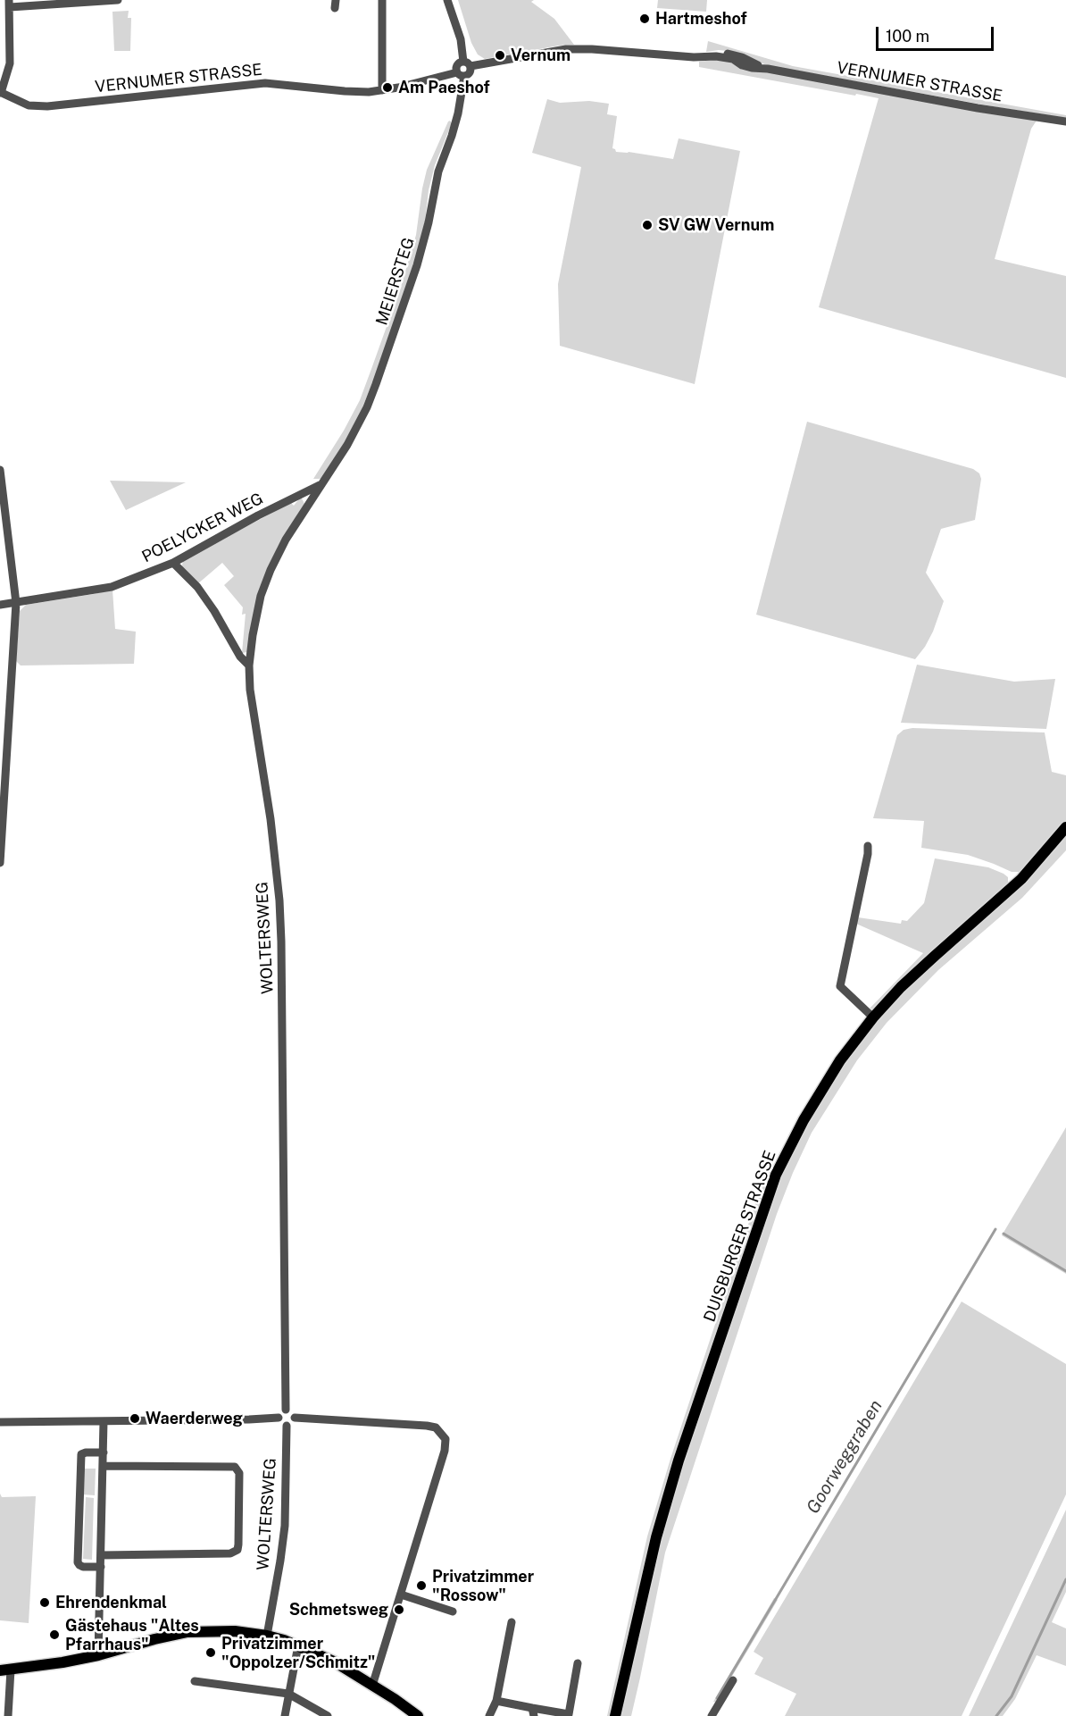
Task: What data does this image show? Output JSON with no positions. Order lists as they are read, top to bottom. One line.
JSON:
{"streets":{"main road":["DUISBURGER STRASSE"],"street":["VERNUMER STRASSE","MEIERSTEG","POELYCKER WEG","WOLTERSWEG"]},"crossings":[["VERNUMER STRASSE","MEIERSTEG"],["MEIERSTEG","POELYCKER WEG"],["MEIERSTEG","WOLTERSWEG"],["POELYCKER WEG","WOLTERSWEG"]],"water":["Goorweggraben"],"places":["Hartmeshof","Vernum","Am Paeshof","SV GW Vernum","Waerderweg","Privatzimmer \"Rossow\"","Ehrendenkmal","Schmetsweg","Gästehaus \"Altes Pfarrhaus\"","Privatzimmer \"Oppolzer/Schmitz\""],"scale_bar":"100 m"}
